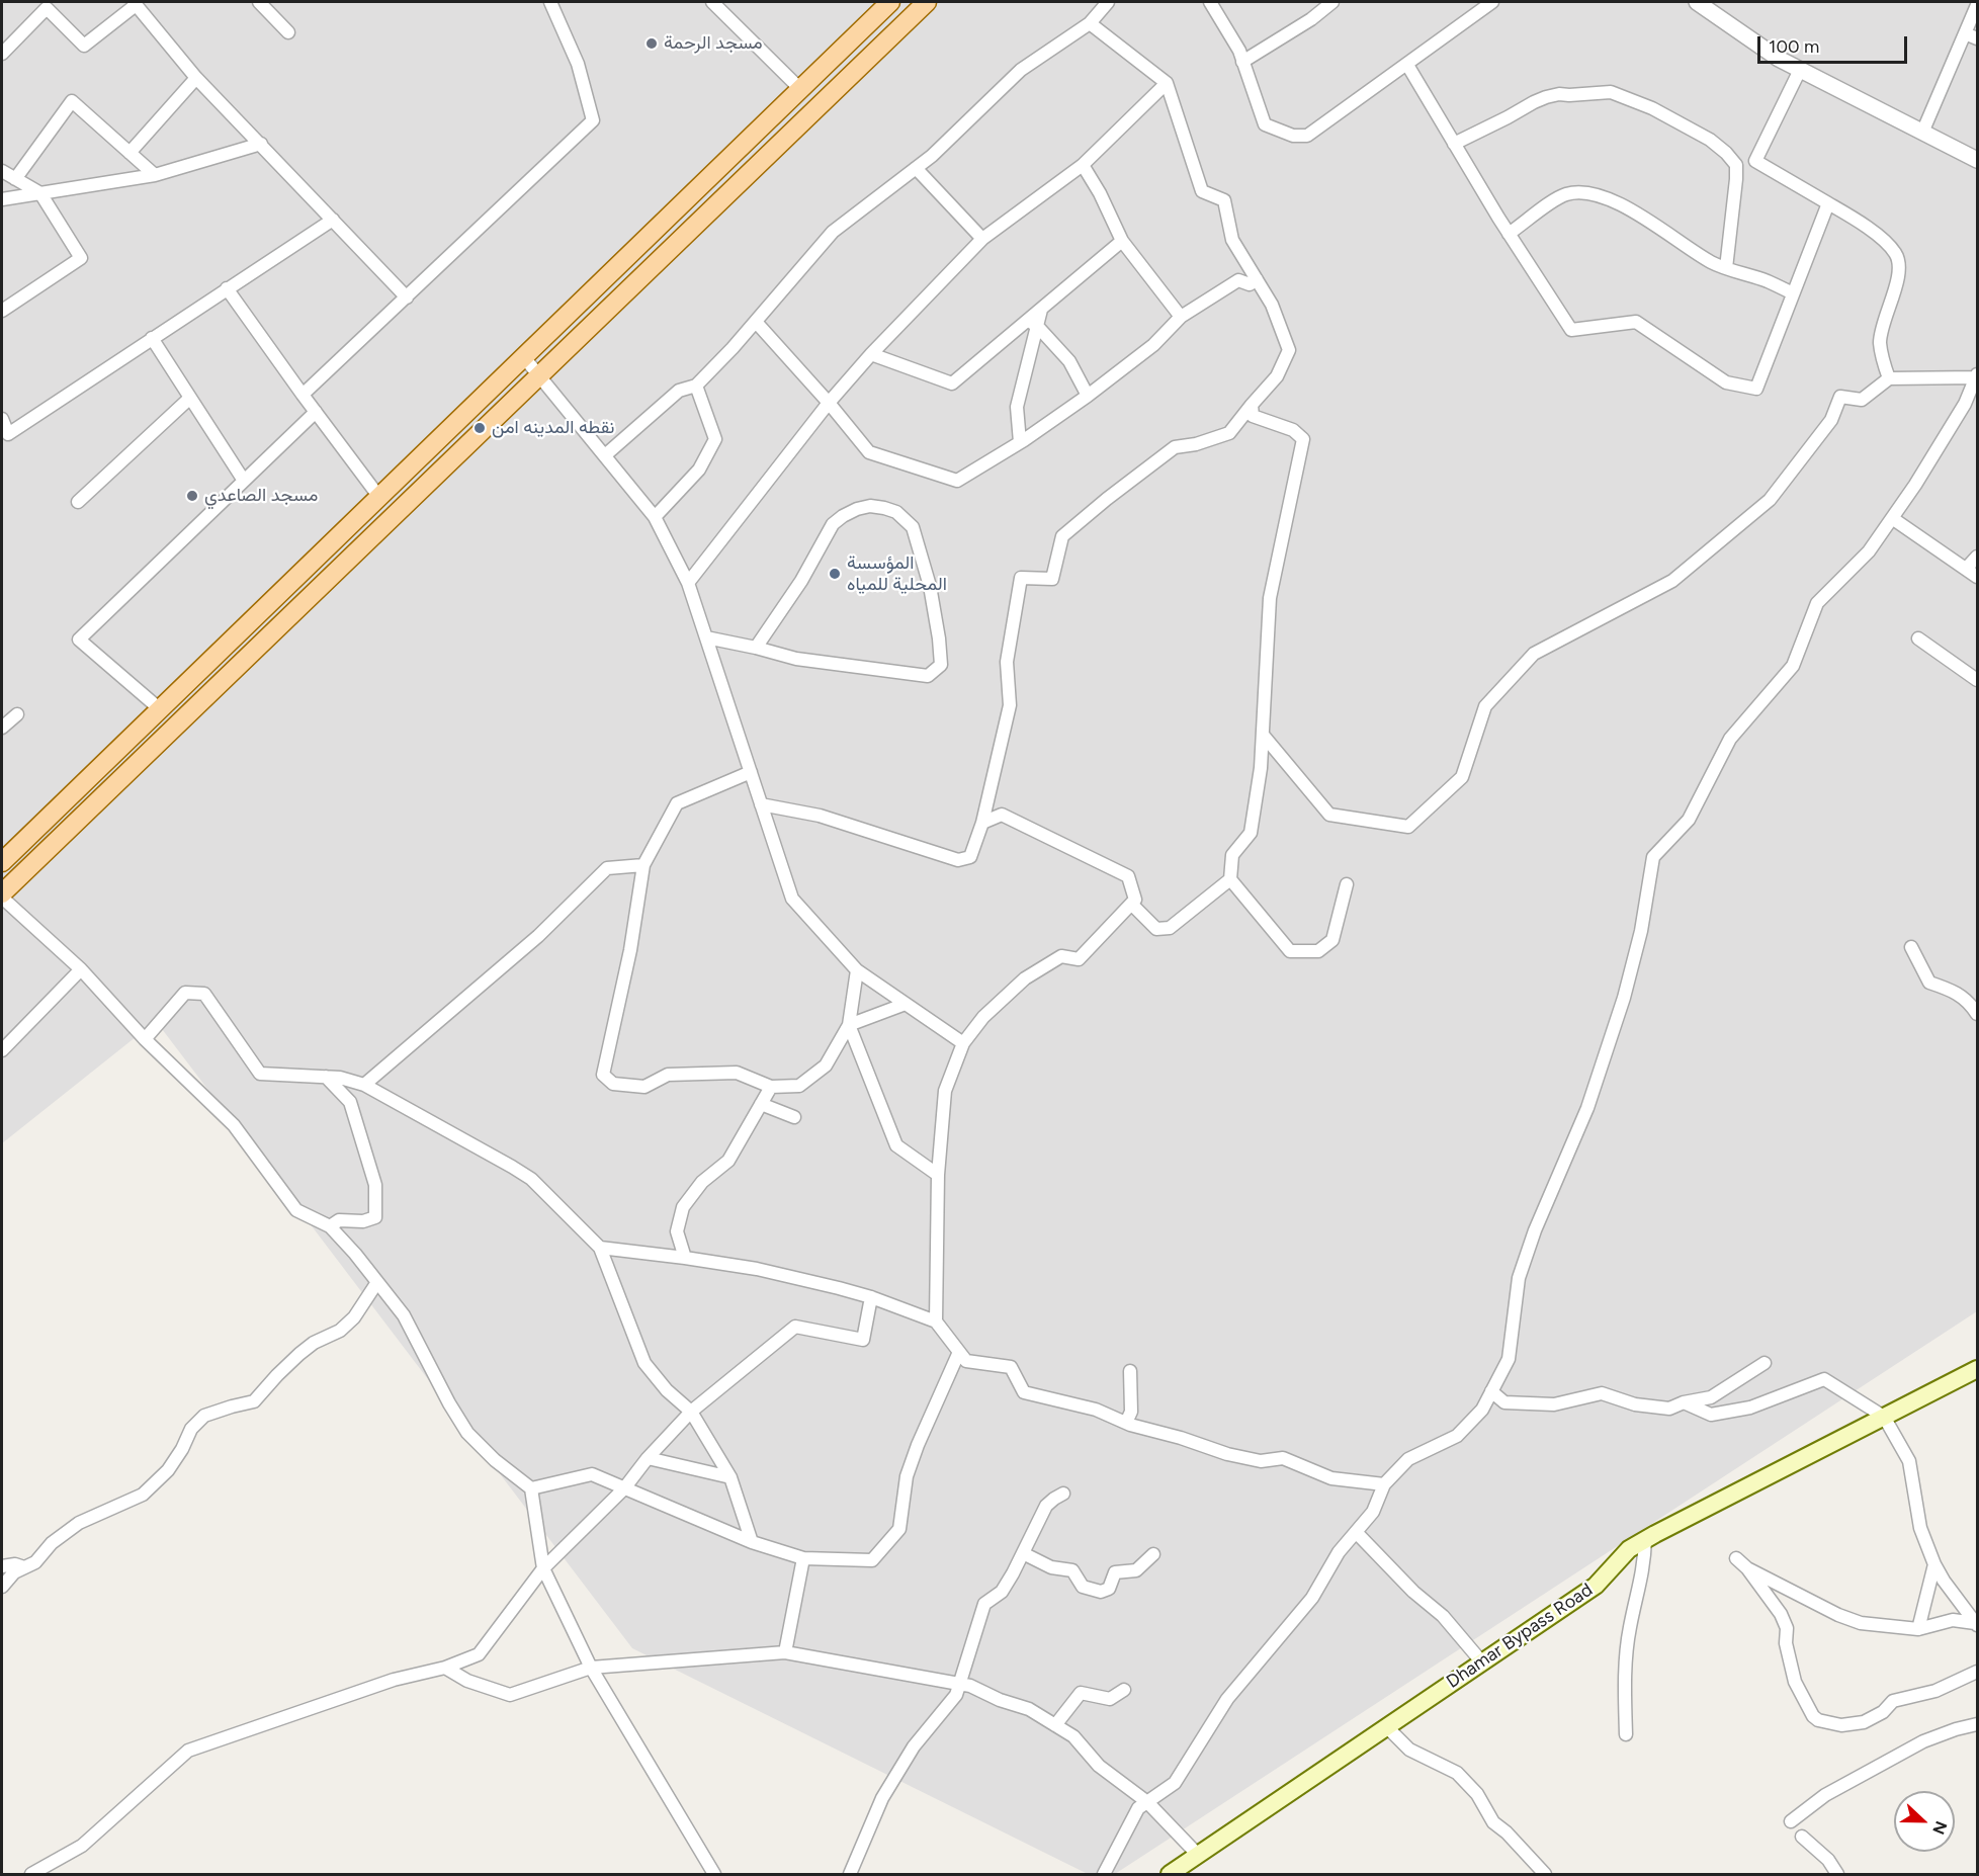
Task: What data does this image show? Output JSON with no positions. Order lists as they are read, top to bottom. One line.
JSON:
{"streets":{"main road":["Dhamar Bypass Road"]},"places":["مسجد الرحمة","نقطه المدينه امن","مسجد الصاعدي","المؤسسة المحلية للمياه"],"scale_bar":"100 m","north":"right"}
